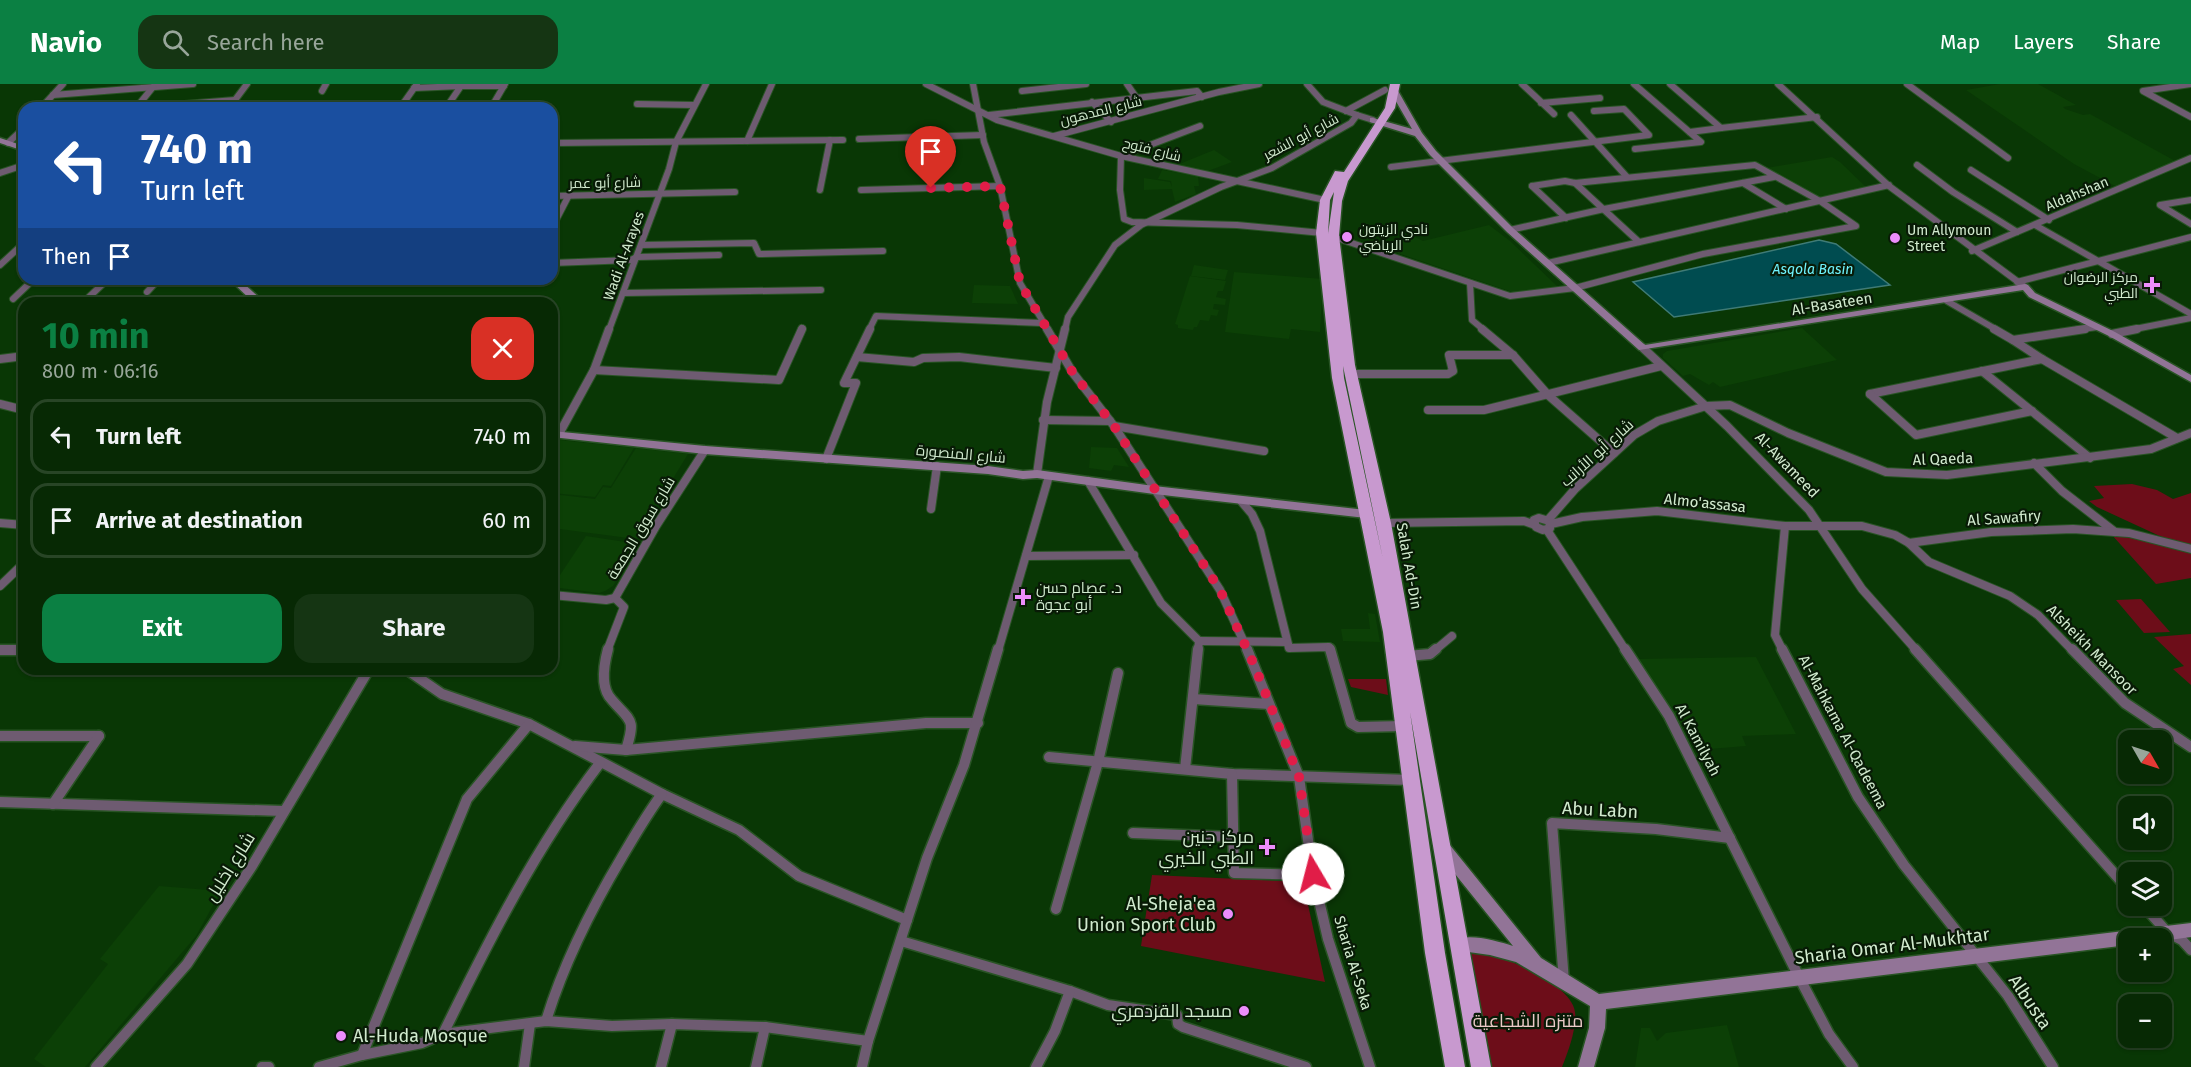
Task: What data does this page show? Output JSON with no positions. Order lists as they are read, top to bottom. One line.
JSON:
{"streets":{"highway":["Salah Ad-Din"],"main road":["Al-Basateen","شارع المنصورة","Al-Awameed","Sharia Omar Al-Mukhtar"],"street":["شارع المدهون","شارع أبو الشعر","شارع فتوح","شارع أبو عمر","Aldahshan","Wadi Al-Arayes","شارع أبو الأرانب","Al Qaeda","Almo'assasa","Al Sawafiry","شارع سوق الجمعة","Alsheikh Mansoor","Al-Mahkama Al-Qadeema","Al Kamilyah","Abu Labn","شارع إخليل","Sharia Al-Seka","Albusta"]},"crossings":[["شارع المدهون","شارع فتوح"],["شارع أبو الشعر","شارع فتوح"],["شارع أبو الشعر","شارع المنصورة"],["شارع أبو الشعر","Salah Ad-Din"],["شارع أبو الشعر","Sharia Al-Seka"],["شارع فتوح","Salah Ad-Din"],["شارع فتوح","Sharia Al-Seka"],["شارع أبو عمر","Wadi Al-Arayes"],["Al-Basateen","Al-Awameed"],["شارع أبو الأرانب","Al Qaeda"],["شارع أبو الأرانب","Al-Awameed"],["شارع أبو الأرانب","Almo'assasa"],["شارع أبو الأرانب","Al Kamilyah"],["شارع المنصورة","Almo'assasa"],["شارع المنصورة","شارع سوق الجمعة"],["شارع المنصورة","Salah Ad-Din"],["شارع المنصورة","Sharia Al-Seka"],["Al Qaeda","Al-Awameed"],["Al-Awameed","Almo'assasa"],["Al-Awameed","Salah Ad-Din"],["Almo'assasa","Salah Ad-Din"],["Almo'assasa","Al-Mahkama Al-Qadeema"],["Almo'assasa","Al Kamilyah"],["Al Sawafiry","Alsheikh Mansoor"],["Al-Mahkama Al-Qadeema","Sharia Omar Al-Mukhtar"],["Al-Mahkama Al-Qadeema","Albusta"],["Al Kamilyah","Abu Labn"],["Al Kamilyah","Sharia Omar Al-Mukhtar"],["Sharia Omar Al-Mukhtar","Albusta"]],"water":["Asqola Basin"],"parks":["متنزه الشجاعية"],"places":{"other":["نادي الزيتون الرياضي","Um Allymoun Street","Al-Sheja'ea Union Sport Club","مسجد القزدمري","Al-Huda Mosque"],"health":["مركز الرضوان الطبي","د. عصام حسن أبو عجوة","مركز جنين الطبي الخيري"]},"north":"bottom right","page":{"header":"Navio","search":"Search here","nav":["Map","Layers","Share"],"turn":["740 m","Turn left"],"then":"Then","heading":["10 min","800 m · 06:16"],"list":[{"name":"Turn left","value":"740 m"},{"name":"Arrive at destination","value":"60 m"}],"buttons":["Exit","Share"],"map_buttons":["+","−"]}}
